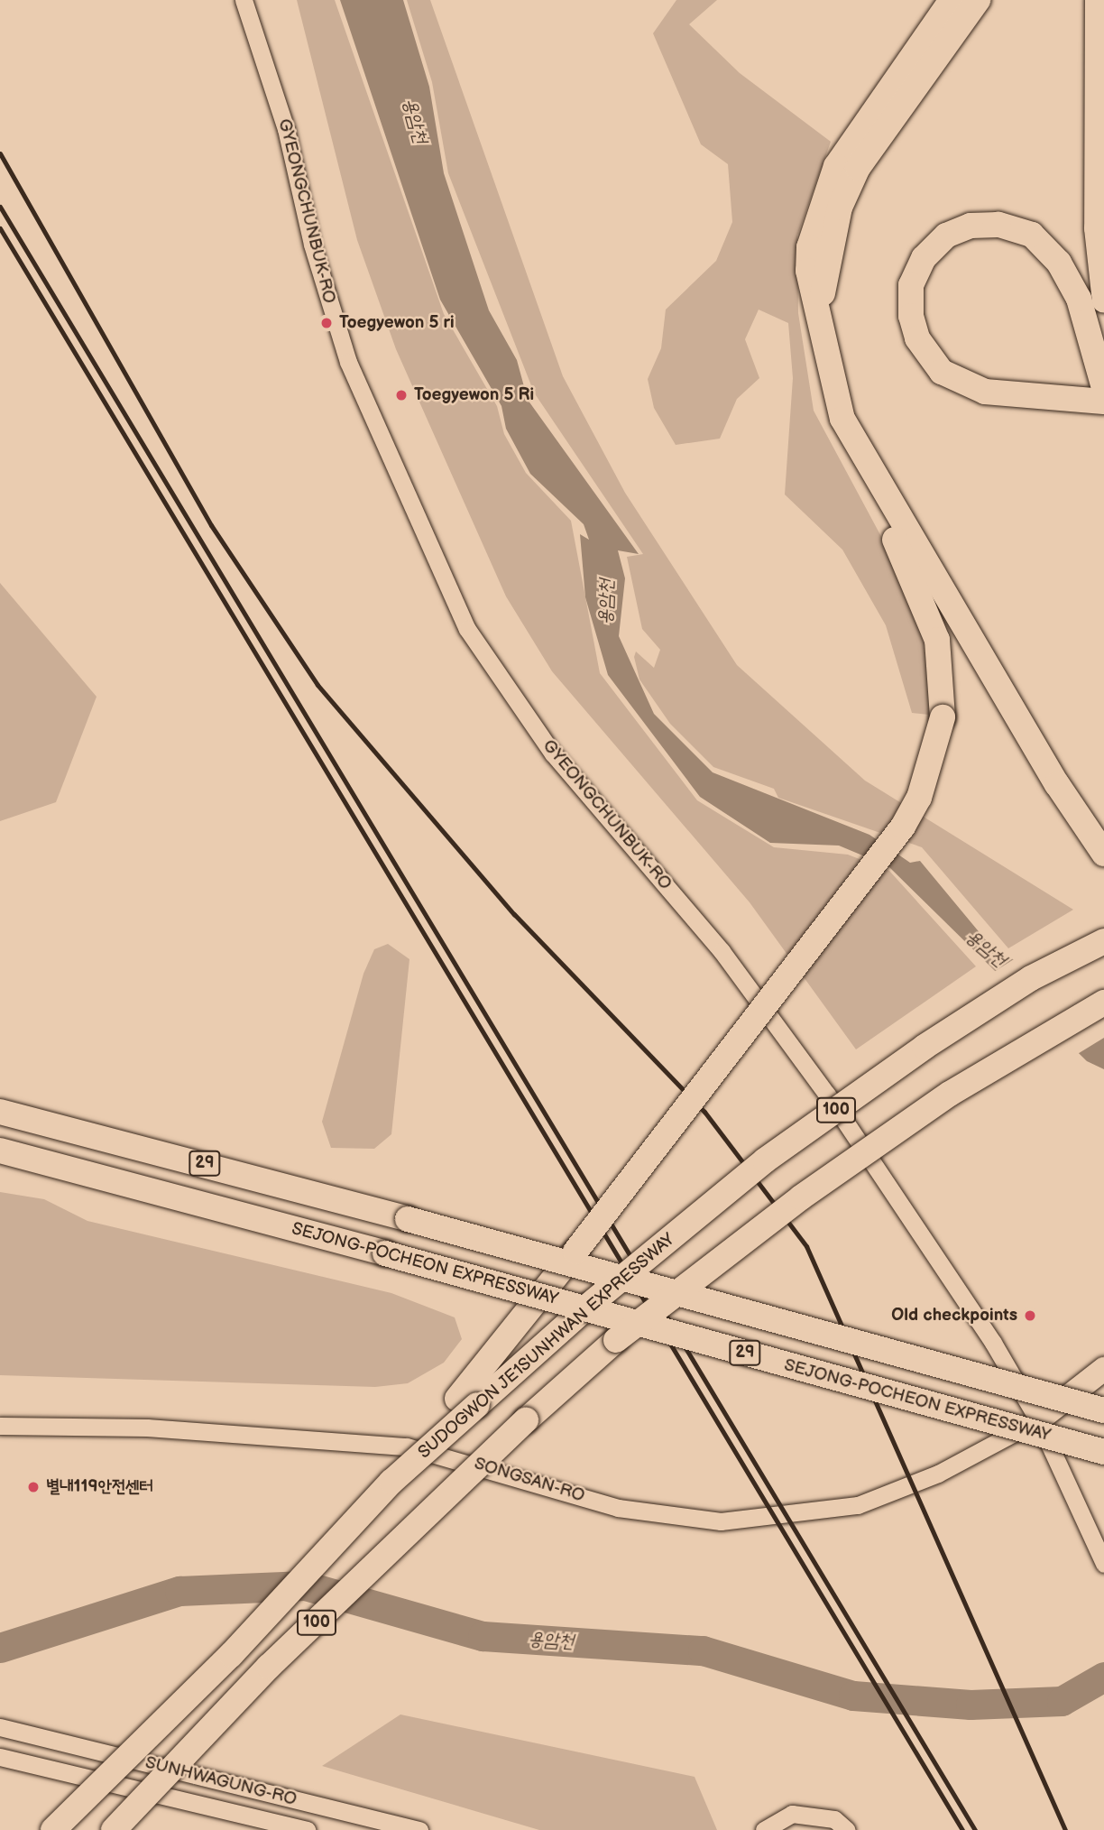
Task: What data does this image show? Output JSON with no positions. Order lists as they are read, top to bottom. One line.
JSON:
{"streets":{"highway":["100","29","SEJONG-POCHEON EXPRESSWAY","SUDOGWON JE1SUNHWAN EXPRESSWAY"],"street":["GYEONGCHUNBUK-RO","SONGSAN-RO","SUNHWAGUNG-RO"]},"crossings":[["GYEONGCHUNBUK-RO","SONGSAN-RO"]],"water":["용암천"],"places":["Toegyewon 5 ri","Toegyewon 5 Ri","Old checkpoints","별내119안전센터"]}
